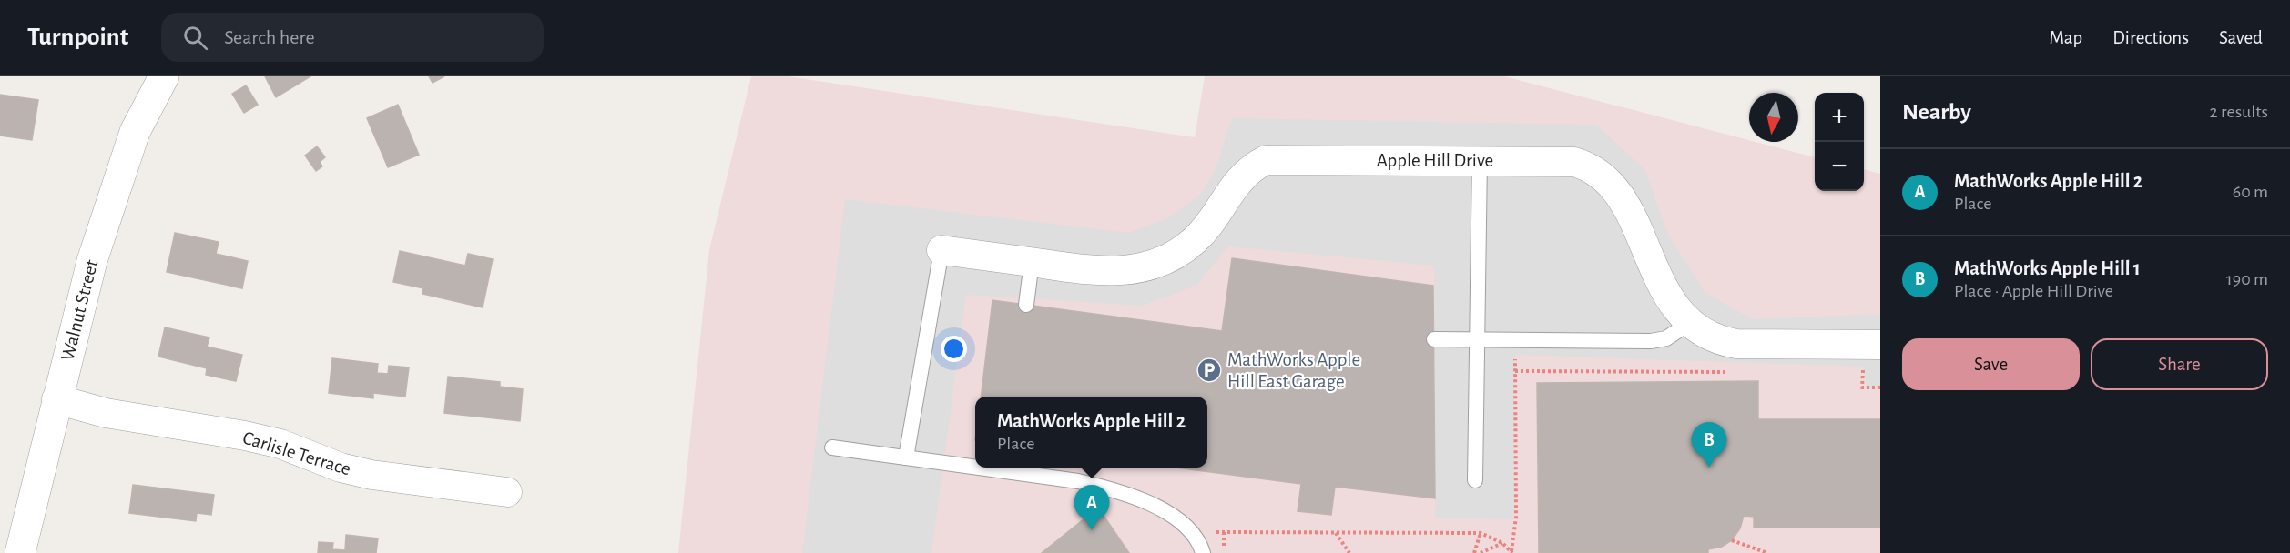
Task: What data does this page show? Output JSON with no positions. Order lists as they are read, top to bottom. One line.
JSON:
{"streets":{"street":["Apple Hill Drive","Walnut Street","Carlisle Terrace"]},"crossings":[["Walnut Street","Carlisle Terrace"]],"places":{"parking":["MathWorks Apple Hill East Garage"]},"north":"bottom","page":{"header":"Turnpoint","search":"Search here","nav":["Map","Directions","Saved"],"heading":["Nearby","2 results"],"map_buttons":["+","−"],"list":[{"mark":"A","name":"MathWorks Apple Hill 2","note":"Place","value":"60 m"},{"mark":"B","name":"MathWorks Apple Hill 1","note":"Place · Apple Hill Drive","value":"190 m"}],"buttons":["Save","Share"],"popup":["MathWorks Apple Hill 2","Place"],"pins":["B","A"]}}
